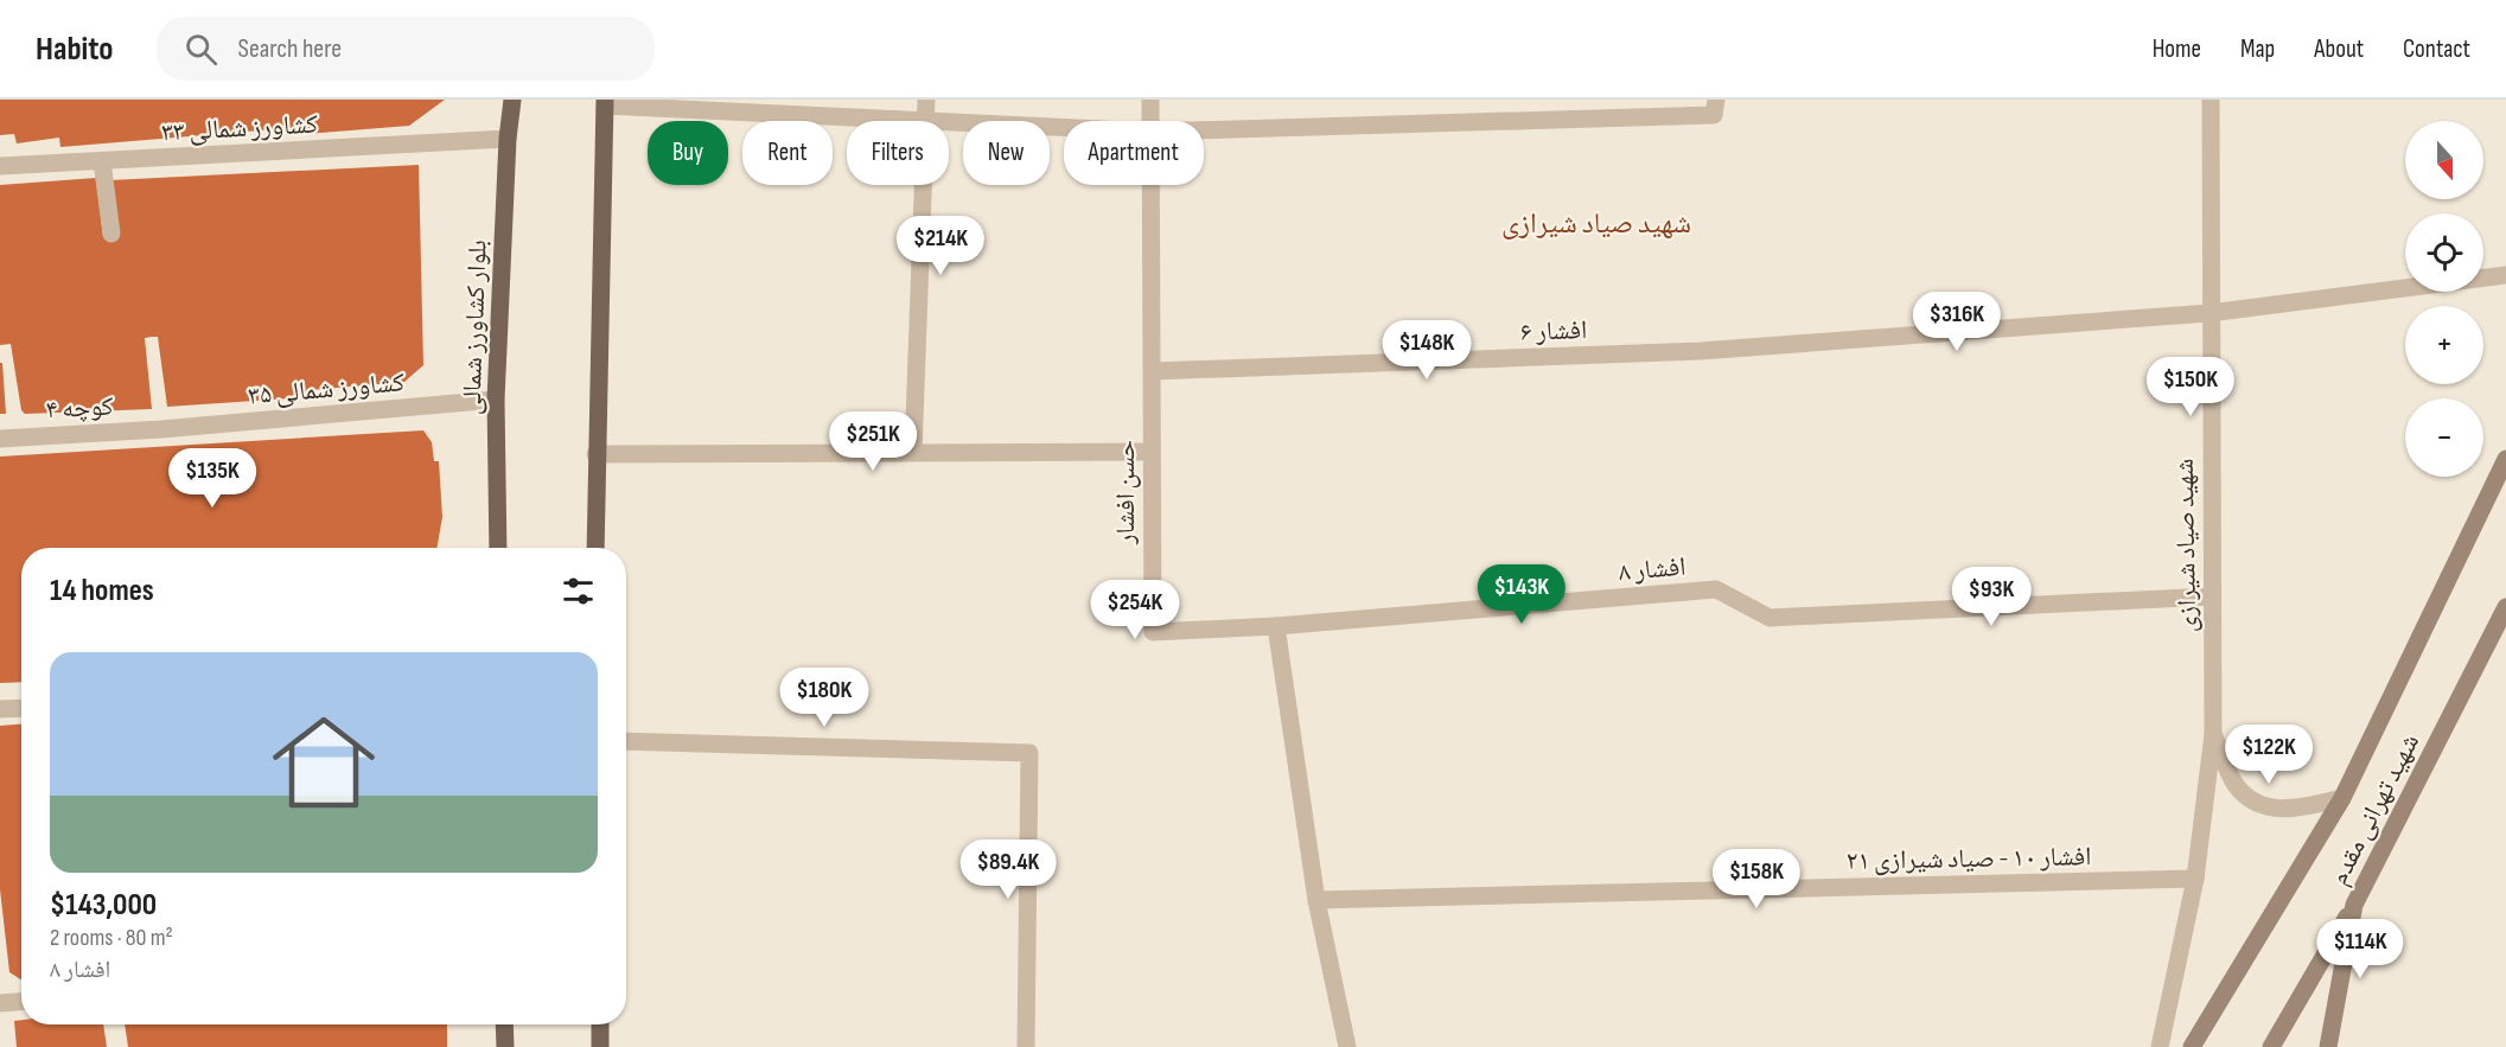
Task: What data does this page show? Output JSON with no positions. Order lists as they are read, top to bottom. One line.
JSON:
{"streets":{"main road":["بلوار کشاورز شمالی","شهید تهرانی مقدم"],"street":["کشاورز شمالی ۳۳","افشار ۶","کشاورز شمالی ۳۵","کوچه ۴","حسن افشار","شهید صیاد شیرازی","افشار ۸","افشار ۱۰ - صیاد شیرازی ۲۱"]},"crossings":[["کشاورز شمالی ۳۳","بلوار کشاورز شمالی"],["بلوار کشاورز شمالی","کشاورز شمالی ۳۵"],["افشار ۶","حسن افشار"],["افشار ۶","شهید صیاد شیرازی"],["کشاورز شمالی ۳۵","کوچه ۴"],["حسن افشار","افشار ۸"],["شهید صیاد شیرازی","افشار ۸"],["شهید صیاد شیرازی","افشار ۱۰ - صیاد شیرازی ۲۱"]],"districts":["شهید صیاد شیرازی"],"north":"bottom","page":{"header":"Habito","search":"Search here","nav":["Home","Map","About","Contact"],"map_buttons":["+","−"],"chip":["Buy","Rent","Filters","New","Apartment"],"price":["$214K","$316K","$148K","$150K","$251K","$135K","$143K","$93K","$254K","$180K","$122K","$89.4K","$158K","$114K"],"heading":"14 homes","list":[{"name":"$143,000","note":"2 rooms · 80 m² · افشار ۸"}]}}
